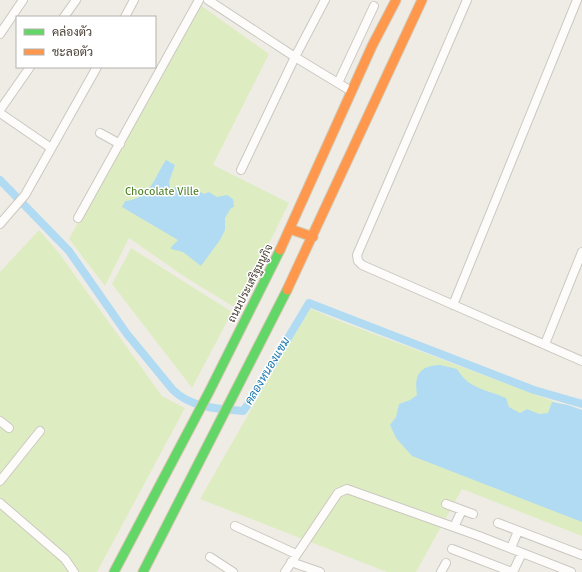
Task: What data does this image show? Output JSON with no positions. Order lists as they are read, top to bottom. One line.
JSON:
{"streets":{"main road":["ถนนประเสริฐมนูกิจ"]},"water":["คลองหนองแขม"],"parks":["Chocolate Ville"],"legend":["คล่องตัว","ชะลอตัว"]}
